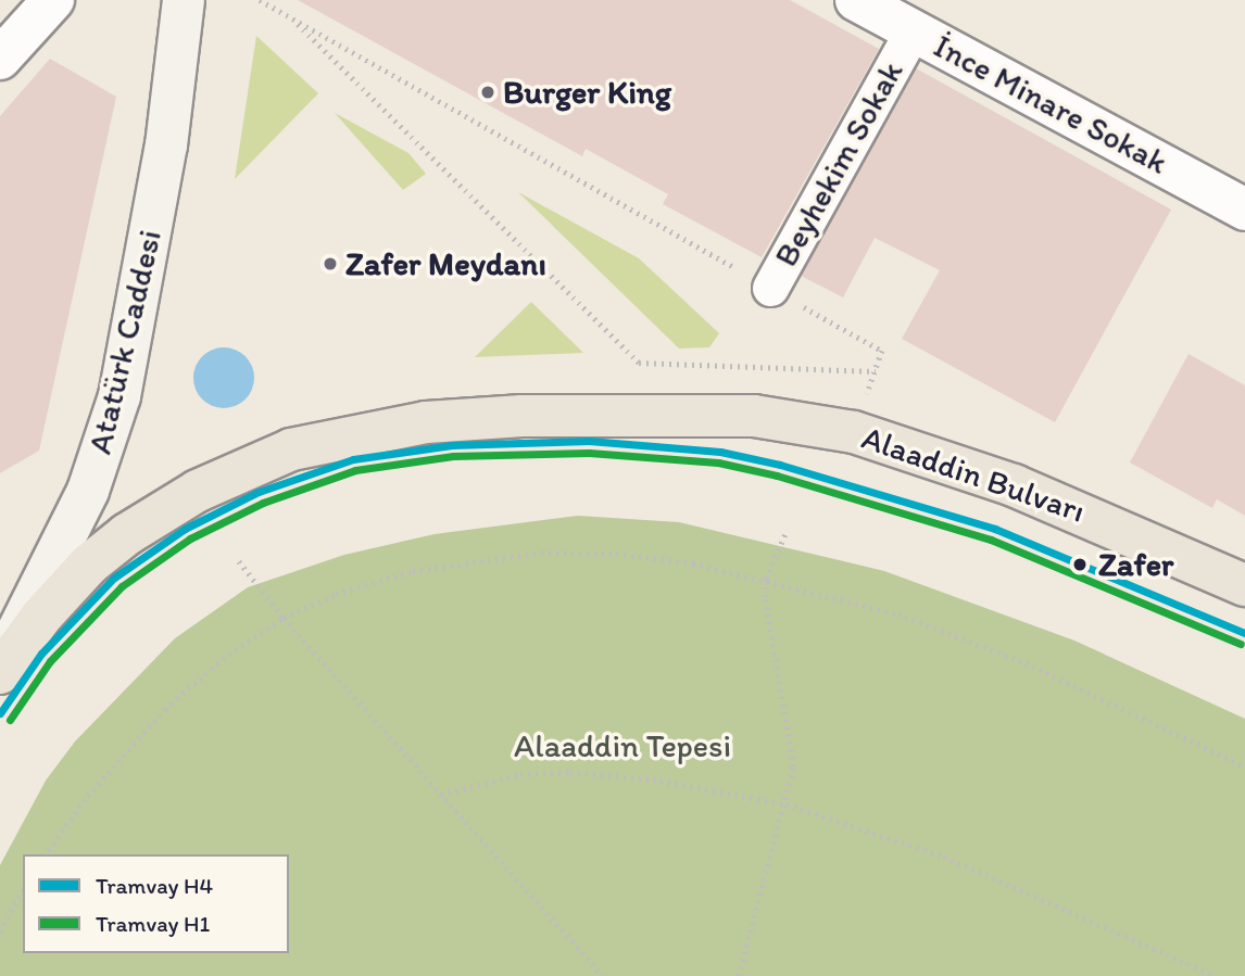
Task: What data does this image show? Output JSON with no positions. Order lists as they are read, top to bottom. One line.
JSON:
{"streets":{"main road":["Atatürk Caddesi","Alaaddin Bulvarı"],"street":["İnce Minare Sokak","Beyhekim Sokak"]},"crossings":[["İnce Minare Sokak","Beyhekim Sokak"]],"parks":["Alaaddin Tepesi"],"places":["Burger King","Zafer Meydanı","Zafer"],"lines":["tram line H4","tram line H1"],"legend":["Tramvay H4","Tramvay H1"]}
